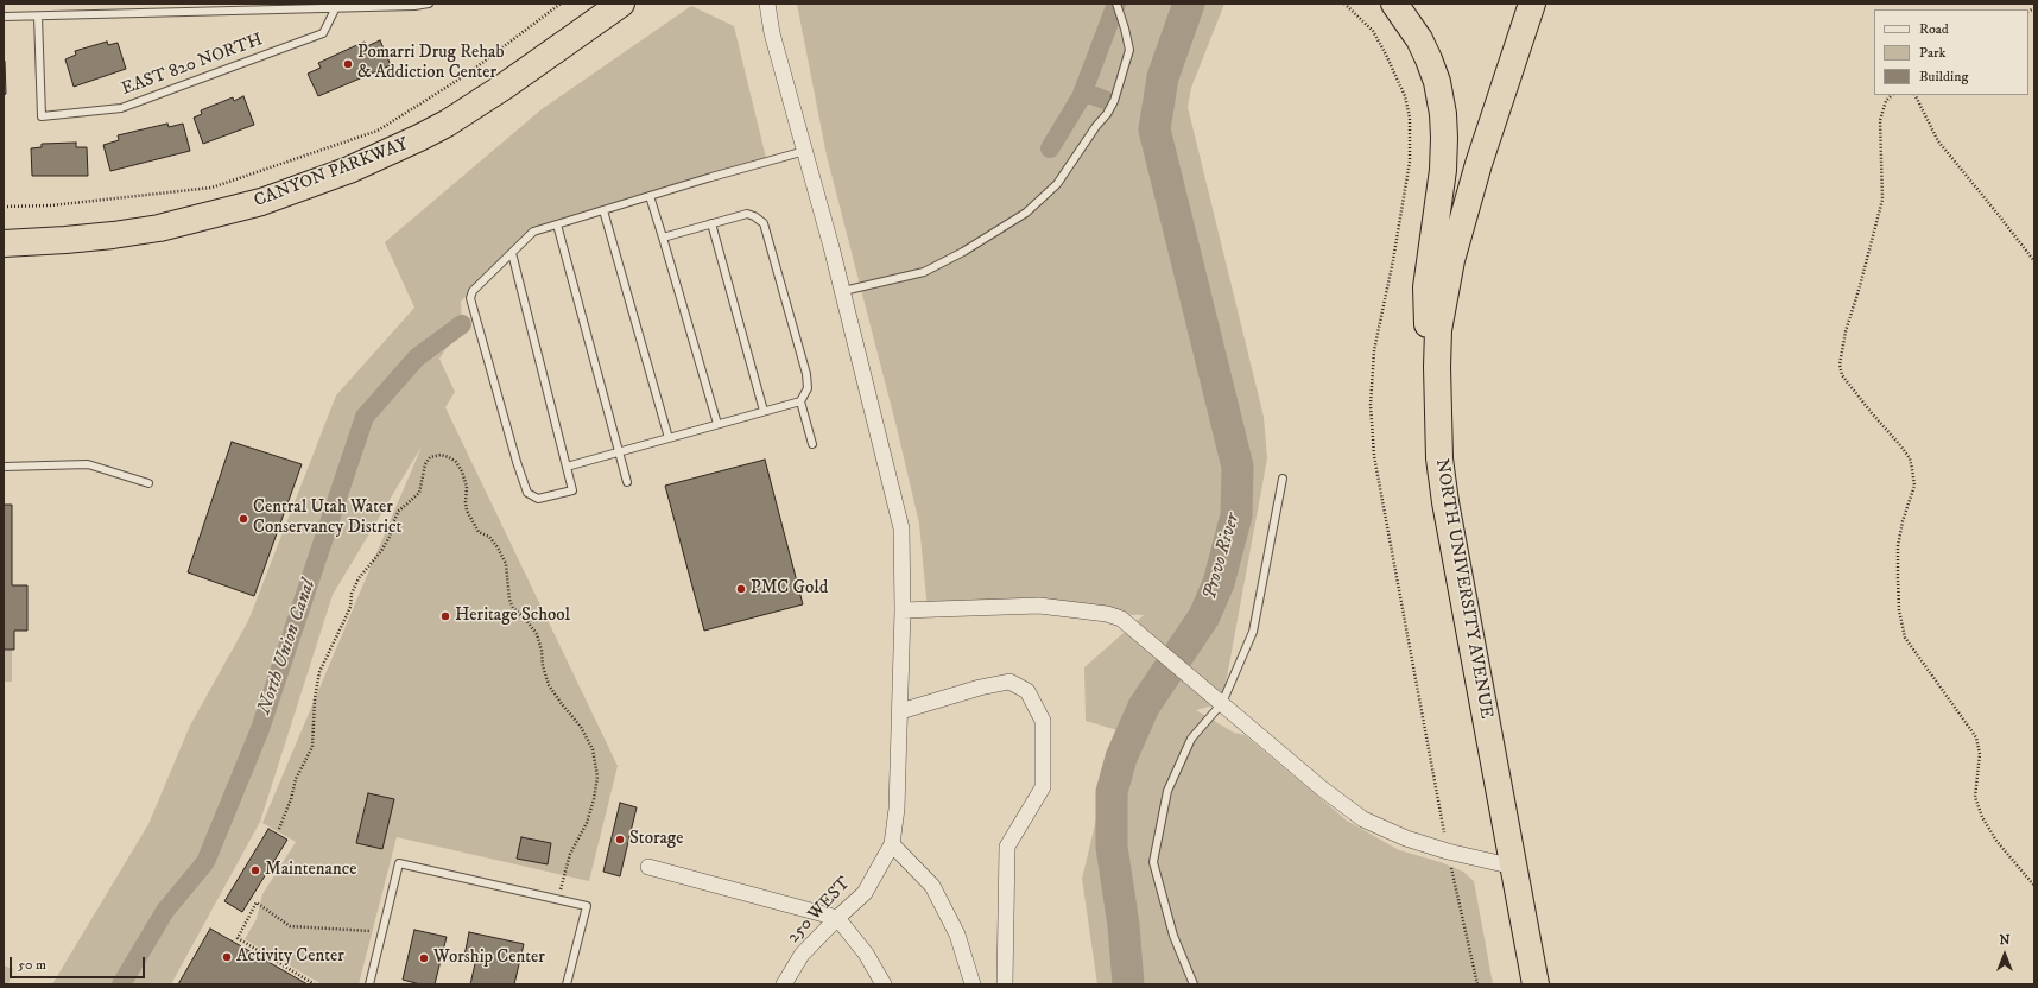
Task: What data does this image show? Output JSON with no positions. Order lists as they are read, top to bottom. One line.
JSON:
{"streets":{"highway":["CANYON PARKWAY","NORTH UNIVERSITY AVENUE"],"street":["250 WEST"],"lane":["EAST 820 NORTH"]},"water":["Provo River","North Union Canal"],"places":["Pomarri Drug Rehab & Addiction Center","Central Utah Water Conservancy District","PMC Gold","Heritage School","Storage","Maintenance","Activity Center","Worship Center"],"legend":["Road","Park","Building"],"scale_bar":"50 m","north":"top"}
